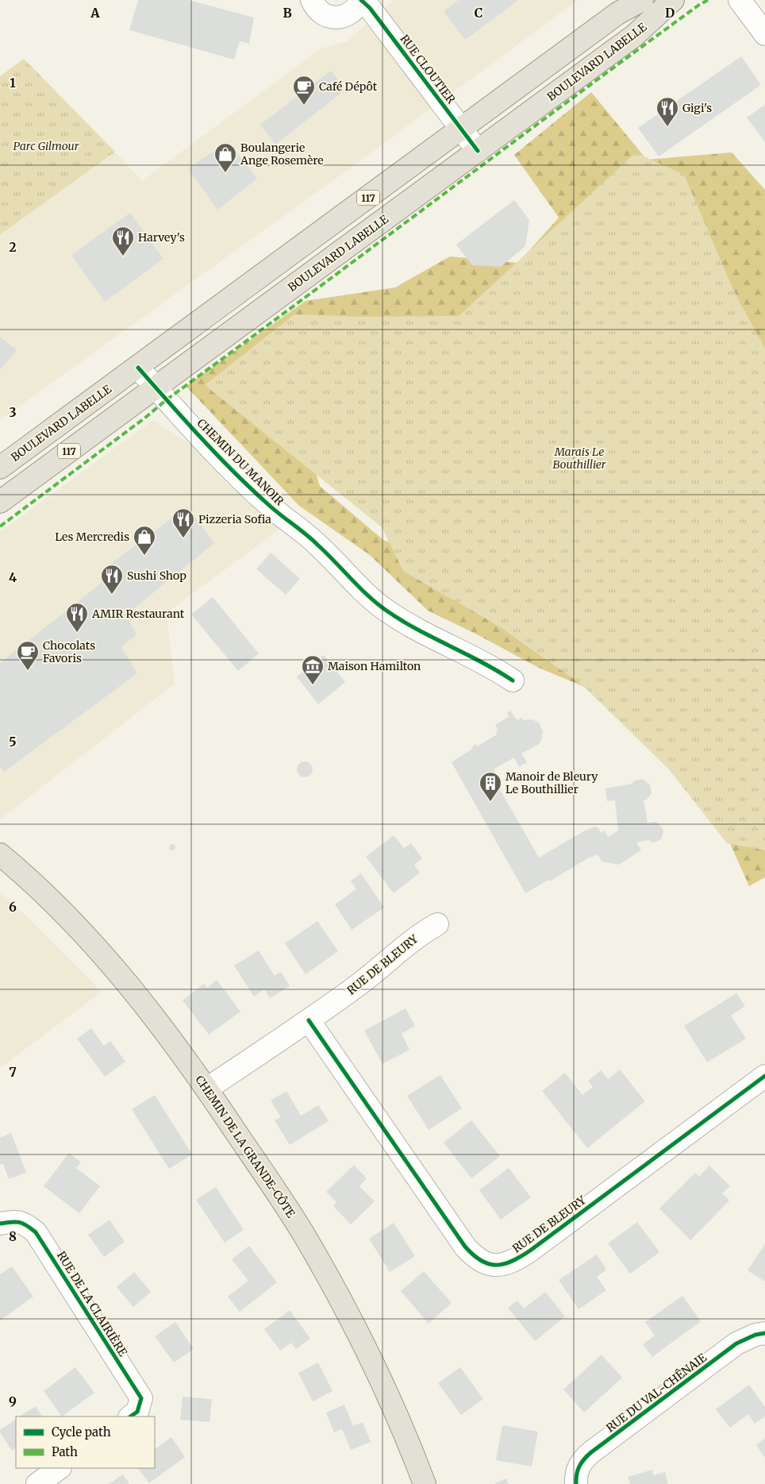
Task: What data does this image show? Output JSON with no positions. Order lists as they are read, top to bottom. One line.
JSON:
{"streets":{"main road":["BOULEVARD LABELLE","117","CHEMIN DE LA GRANDE-CÔTE"],"street":["RUE CLOUTIER","CHEMIN DU MANOIR","RUE DE BLEURY","RUE DE LA CLAIRIÈRE","RUE DU VAL-CHÊNAIE"]},"crossings":[["BOULEVARD LABELLE","RUE CLOUTIER"],["BOULEVARD LABELLE","CHEMIN DU MANOIR"],["RUE DE BLEURY","CHEMIN DE LA GRANDE-CÔTE"]],"parks":["Parc Gilmour","Marais Le Bouthillier"],"places":{"cafe":["Café Dépôt","Chocolats Favoris"],"restaurant":["Gigi's","Harvey's","Pizzeria Sofia","Sushi Shop","AMIR Restaurant"],"shop":["Boulangerie Ange Rosemère","Les Mercredis"],"museum":["Maison Hamilton"],"building":["Manoir de Bleury Le Bouthillier"]},"legend":["Cycle path","Path"],"grid":{"columns":["A","B","C","D"],"rows":["1","2","3","4","5","6","7","8","9"]}}
